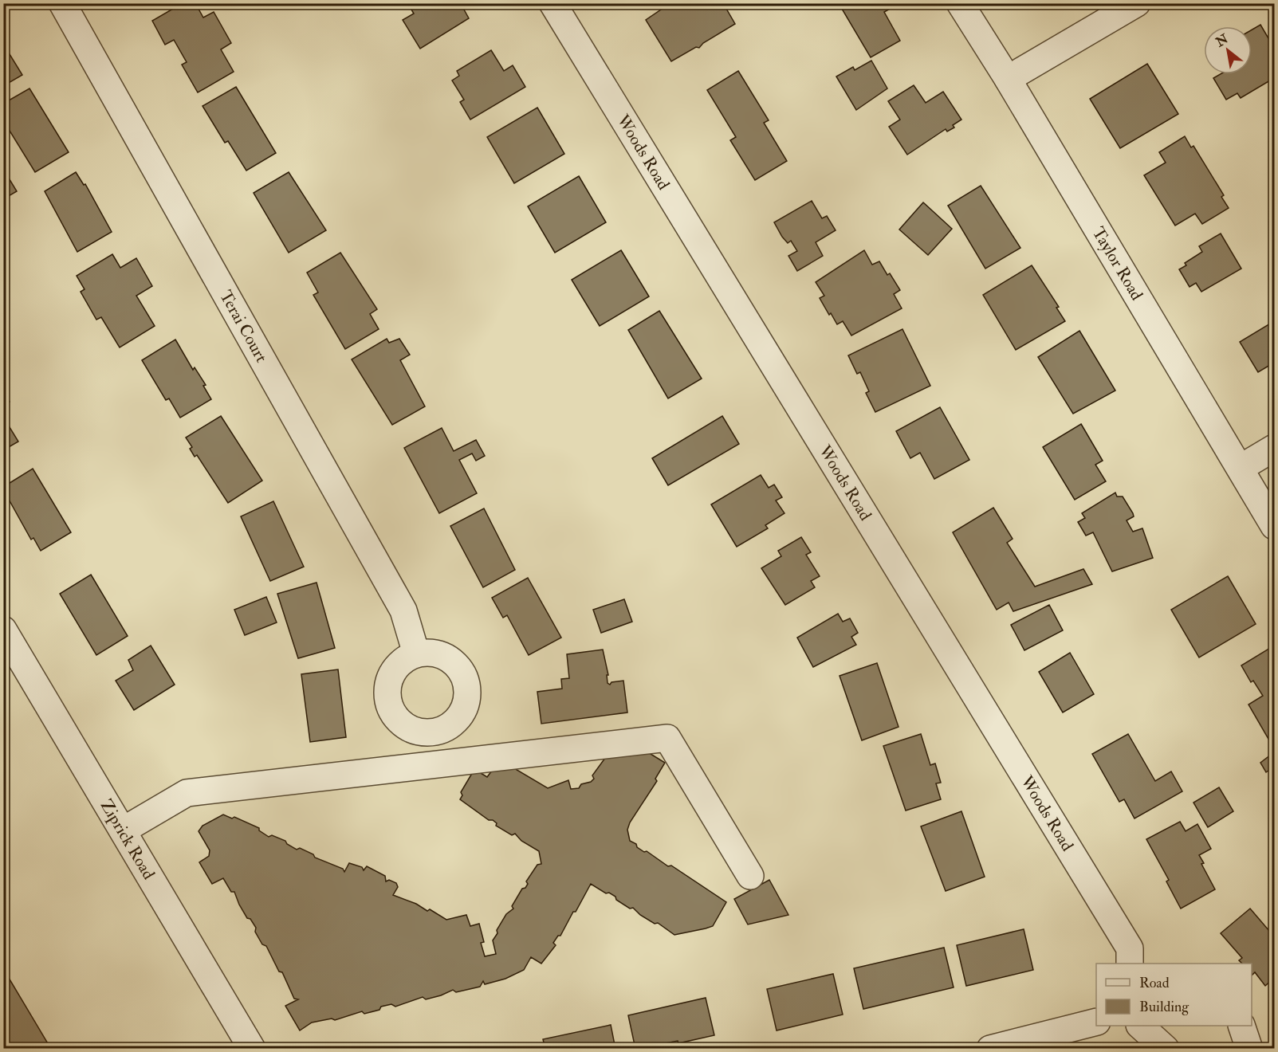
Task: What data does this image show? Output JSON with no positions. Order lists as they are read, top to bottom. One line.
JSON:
{"streets":{"street":["Woods Road","Taylor Road","Terai Court","Ziprick Road"]},"legend":["Road","Building"],"north":"top left"}
